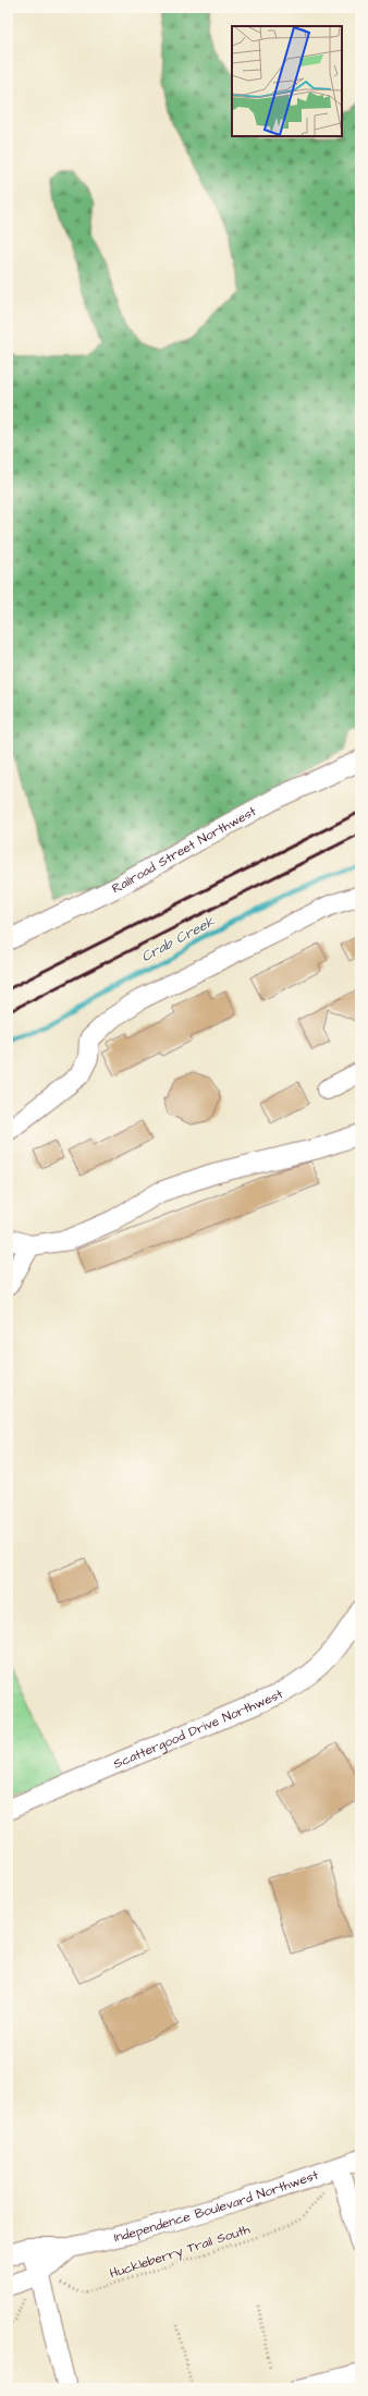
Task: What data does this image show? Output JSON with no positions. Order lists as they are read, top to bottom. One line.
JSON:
{"streets":{"street":["Railroad Street Northwest","Scattergood Drive Northwest","Independence Boulevard Northwest"],"path":["Huckleberry Trail South"]},"crossings":[["Independence Boulevard Northwest","Huckleberry Trail South"]],"water":["Crab Creek"]}
